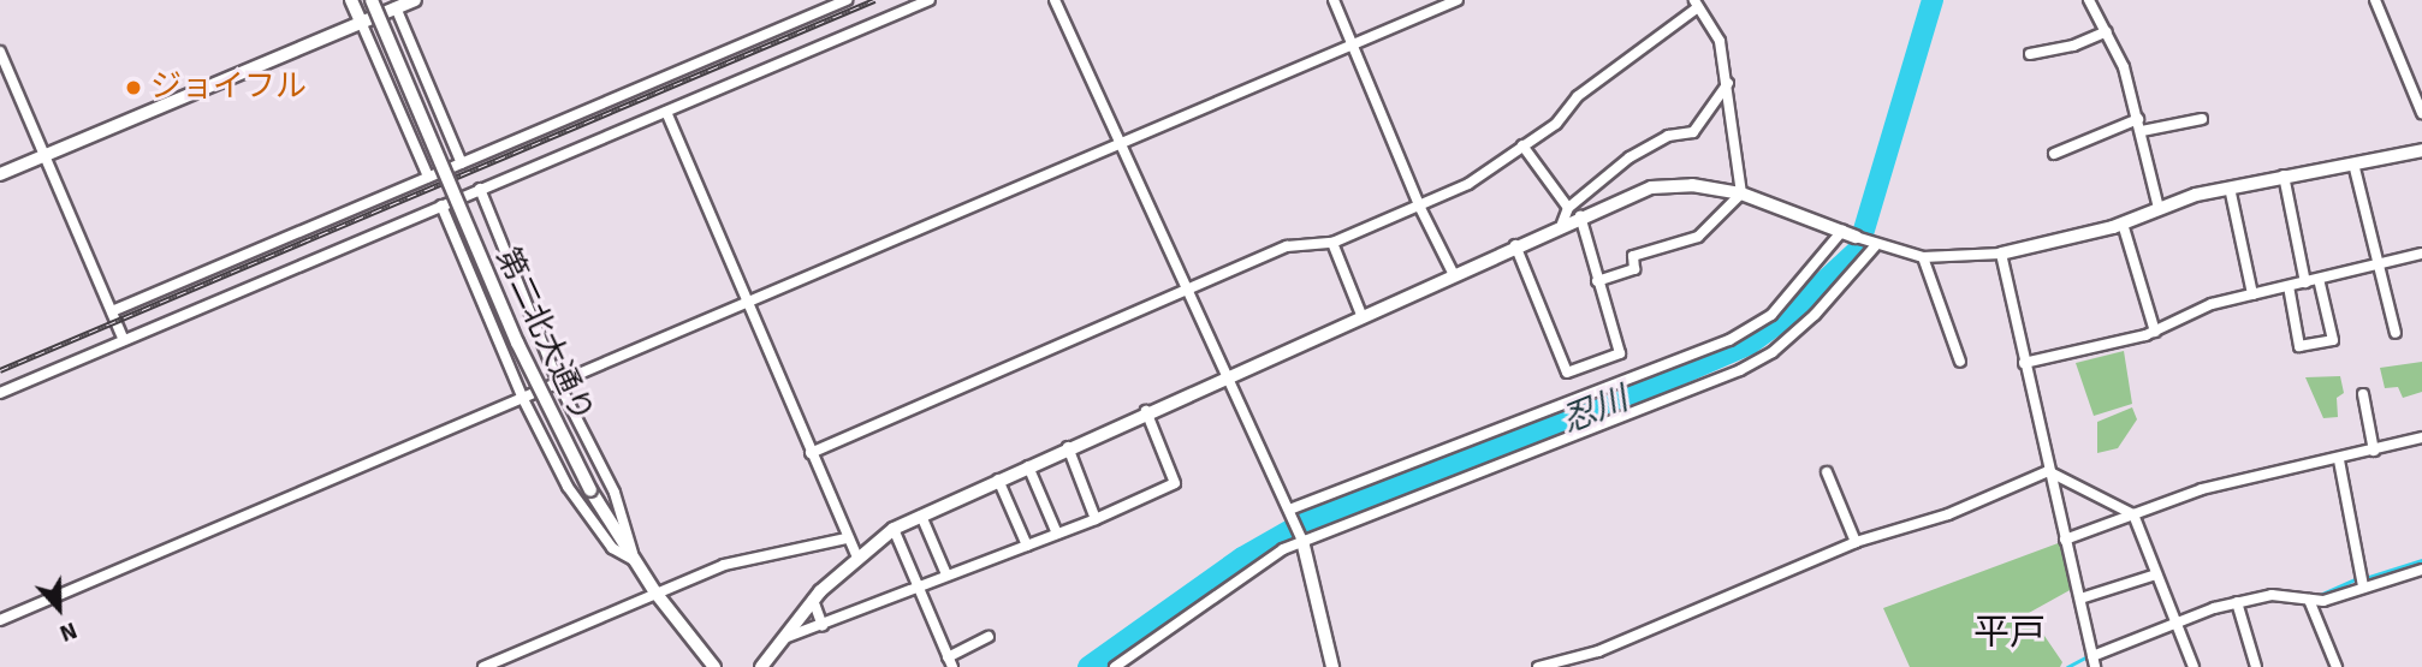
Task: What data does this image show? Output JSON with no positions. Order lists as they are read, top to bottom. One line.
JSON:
{"streets":{"street":["第二北大通り"]},"districts":["平戸"],"water":["忍川"],"places":["ジョイフル"],"north":"bottom"}
